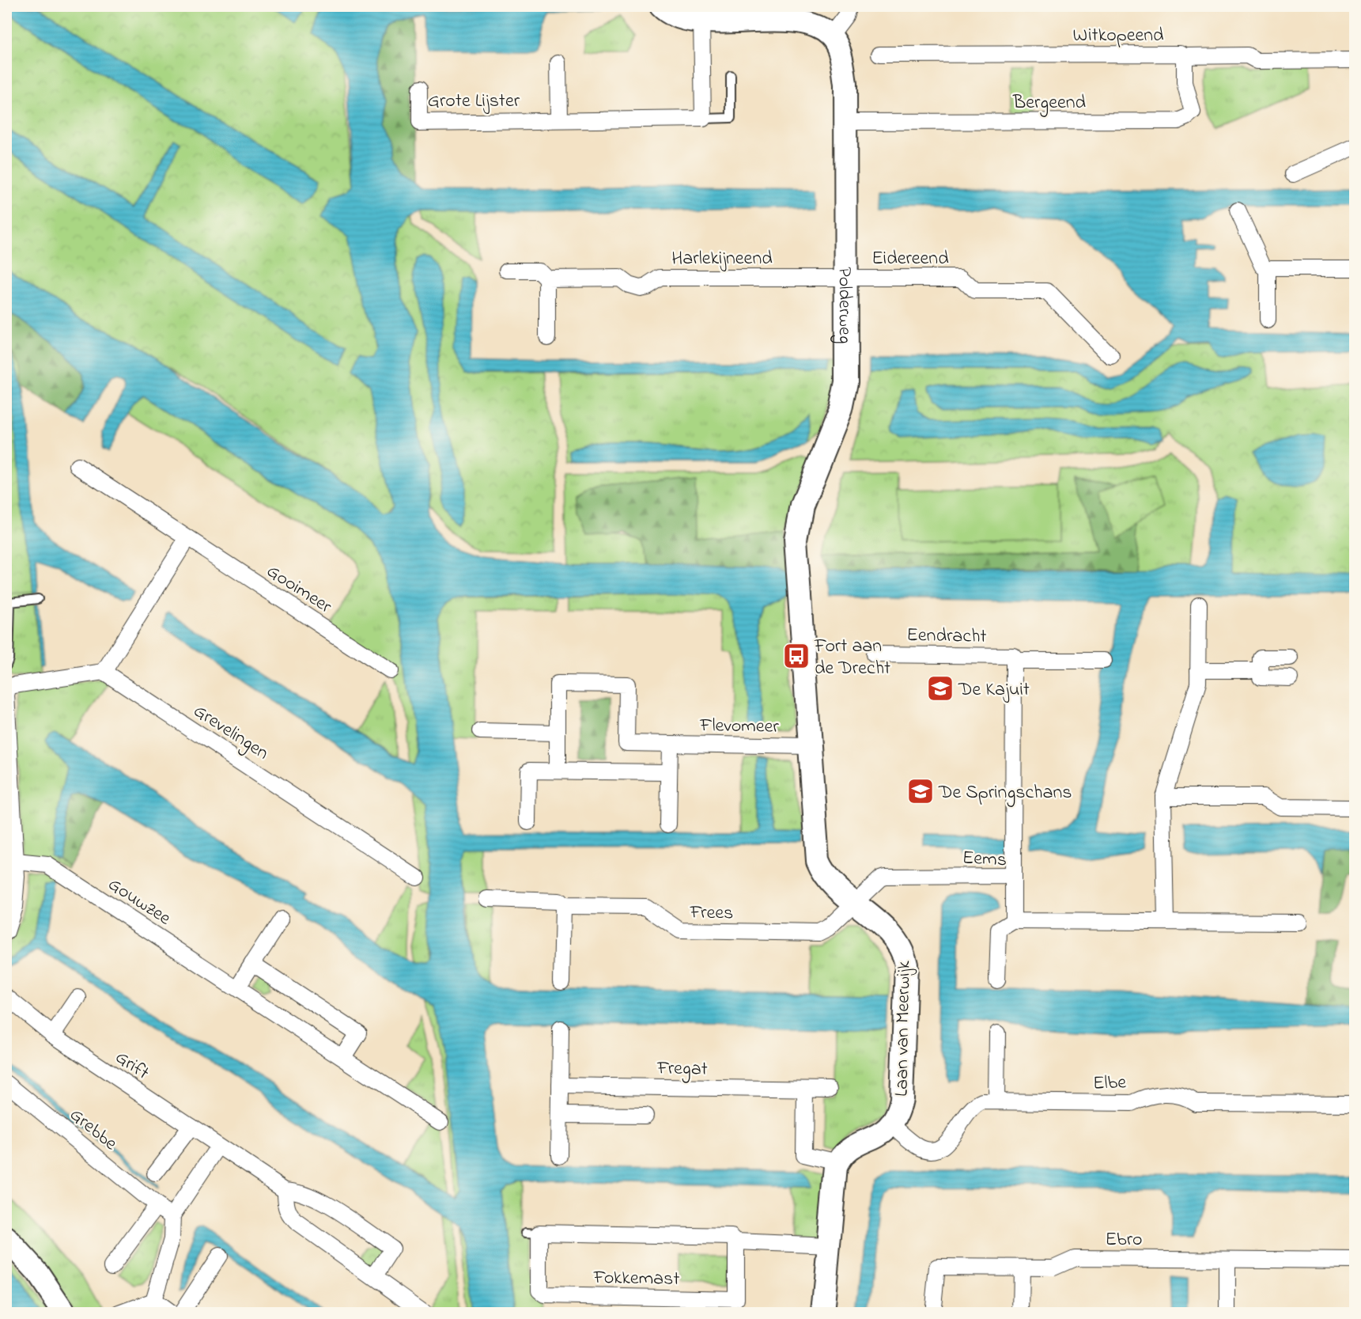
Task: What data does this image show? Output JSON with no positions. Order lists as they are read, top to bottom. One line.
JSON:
{"streets":{"street":["Witkopeend","Grote Lijster","Bergeend","Harlekijneend","Eidereend","Polderweg","Gooimeer","Eendracht","Flevomeer","Grevelingen","Eems","Gouwzee","Frees","Laan van Meerwijk","Grift","Fregat","Elbe","Grebbe","Ebro","Fokkemast"]},"crossings":[["Witkopeend","Bergeend"],["Bergeend","Polderweg"],["Harlekijneend","Eidereend"],["Harlekijneend","Polderweg"],["Eidereend","Polderweg"],["Polderweg","Flevomeer"],["Polderweg","Laan van Meerwijk"],["Flevomeer","Laan van Meerwijk"],["Eems","Frees"],["Eems","Laan van Meerwijk"],["Frees","Laan van Meerwijk"],["Laan van Meerwijk","Elbe"]],"places":{"bus stop":["Fort aan de Drecht"],"school or university":["De Kajuit","De Springschans"]}}
